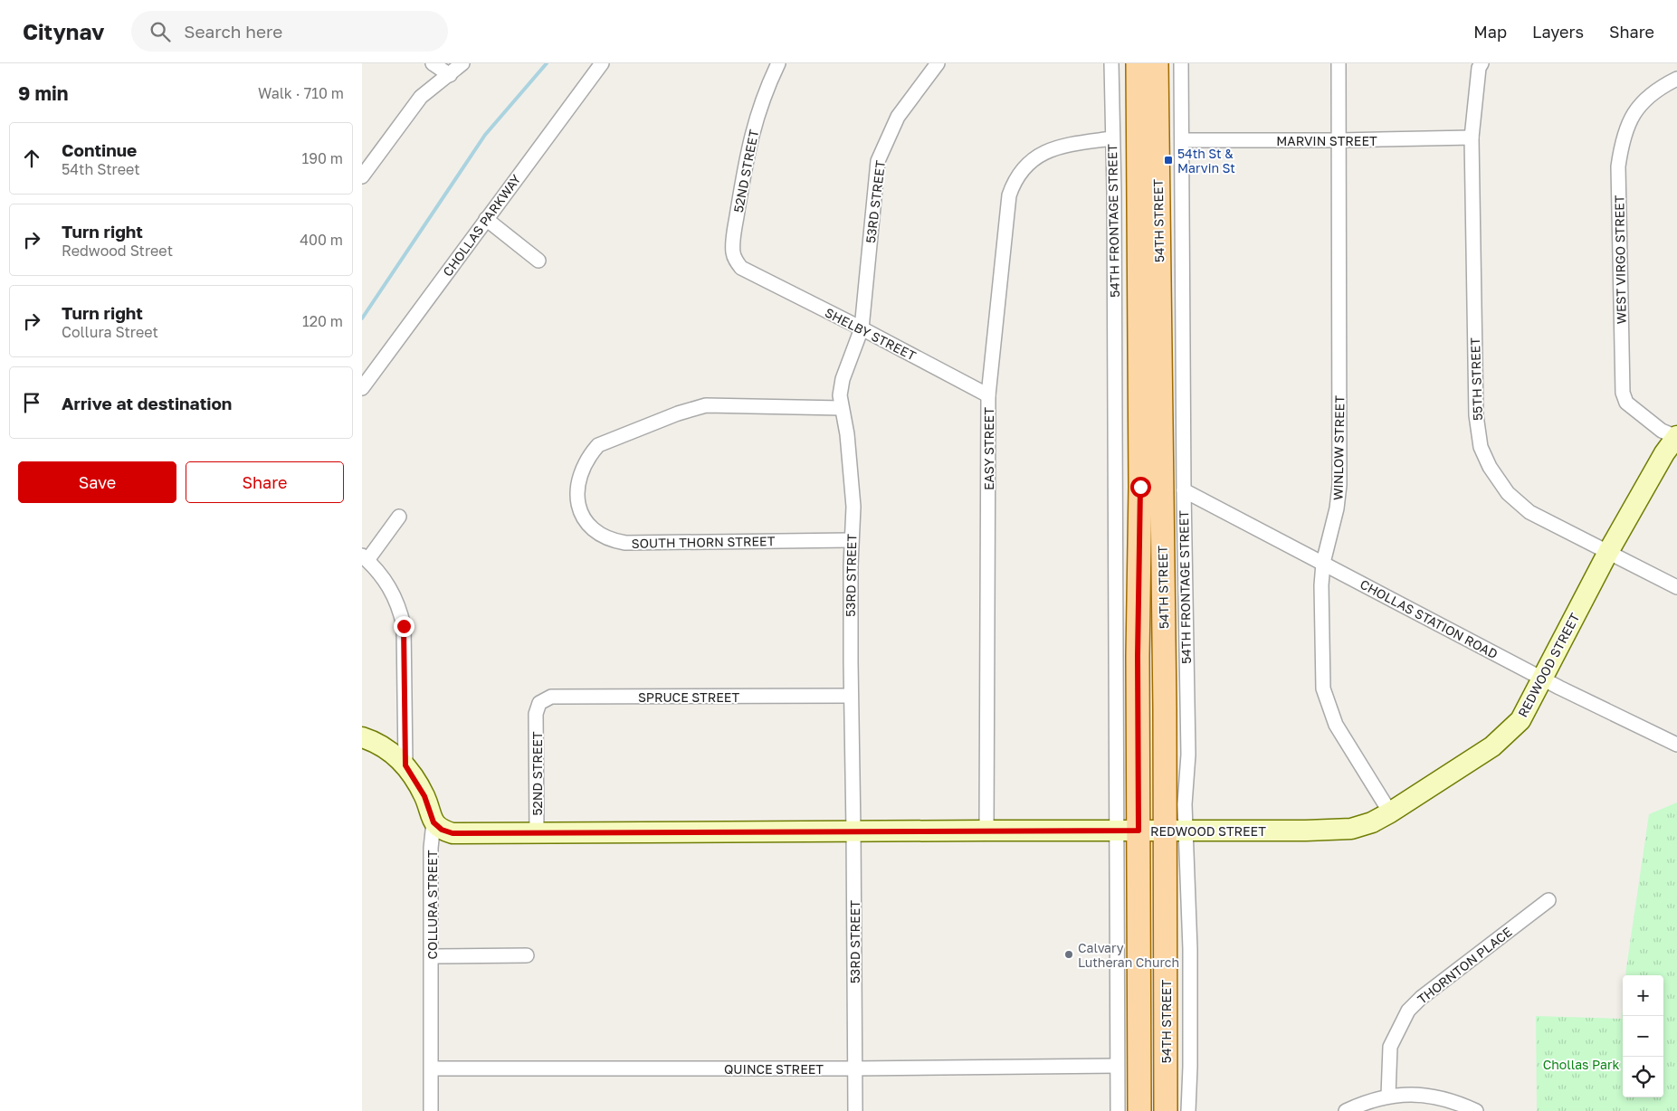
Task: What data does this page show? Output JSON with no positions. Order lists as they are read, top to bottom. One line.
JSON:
{"streets":{"main road":["54TH STREET"],"street":["MARVIN STREET","52ND STREET","53RD STREET","54TH FRONTAGE STREET","CHOLLAS PARKWAY","WEST VIRGO STREET","SHELBY STREET","55TH STREET","WINLOW STREET","EASY STREET","SOUTH THORN STREET","CHOLLAS STATION ROAD","REDWOOD STREET","SPRUCE STREET","COLLURA STREET","THORNTON PLACE","QUINCE STREET"]},"crossings":[["MARVIN STREET","54TH FRONTAGE STREET"],["MARVIN STREET","55TH STREET"],["MARVIN STREET","WINLOW STREET"],["52ND STREET","SHELBY STREET"],["52ND STREET","REDWOOD STREET"],["52ND STREET","SPRUCE STREET"],["53RD STREET","SHELBY STREET"],["53RD STREET","SOUTH THORN STREET"],["53RD STREET","REDWOOD STREET"],["53RD STREET","SPRUCE STREET"],["53RD STREET","QUINCE STREET"],["54TH FRONTAGE STREET","54TH STREET"],["54TH FRONTAGE STREET","EASY STREET"],["54TH FRONTAGE STREET","CHOLLAS STATION ROAD"],["54TH FRONTAGE STREET","REDWOOD STREET"],["54TH FRONTAGE STREET","QUINCE STREET"],["54TH STREET","REDWOOD STREET"],["WEST VIRGO STREET","REDWOOD STREET"],["SHELBY STREET","EASY STREET"],["55TH STREET","REDWOOD STREET"],["WINLOW STREET","CHOLLAS STATION ROAD"],["WINLOW STREET","REDWOOD STREET"],["EASY STREET","REDWOOD STREET"],["CHOLLAS STATION ROAD","REDWOOD STREET"],["REDWOOD STREET","COLLURA STREET"],["COLLURA STREET","QUINCE STREET"]],"parks":["Chollas Park"],"places":{"transit":["54th St & Marvin St"],"other":["Calvary Lutheran Church"]},"page":{"header":"Citynav","search":"Search here","nav":["Map","Layers","Share"],"heading":["9 min","Walk · 710 m"],"list":[["Continue","54th Street","190 m"],["Turn right","Redwood Street","400 m"],["Turn right","Collura Street","120 m"],"Arrive at destination"],"buttons":["Save","Share"],"map_buttons":["+","−"]}}
